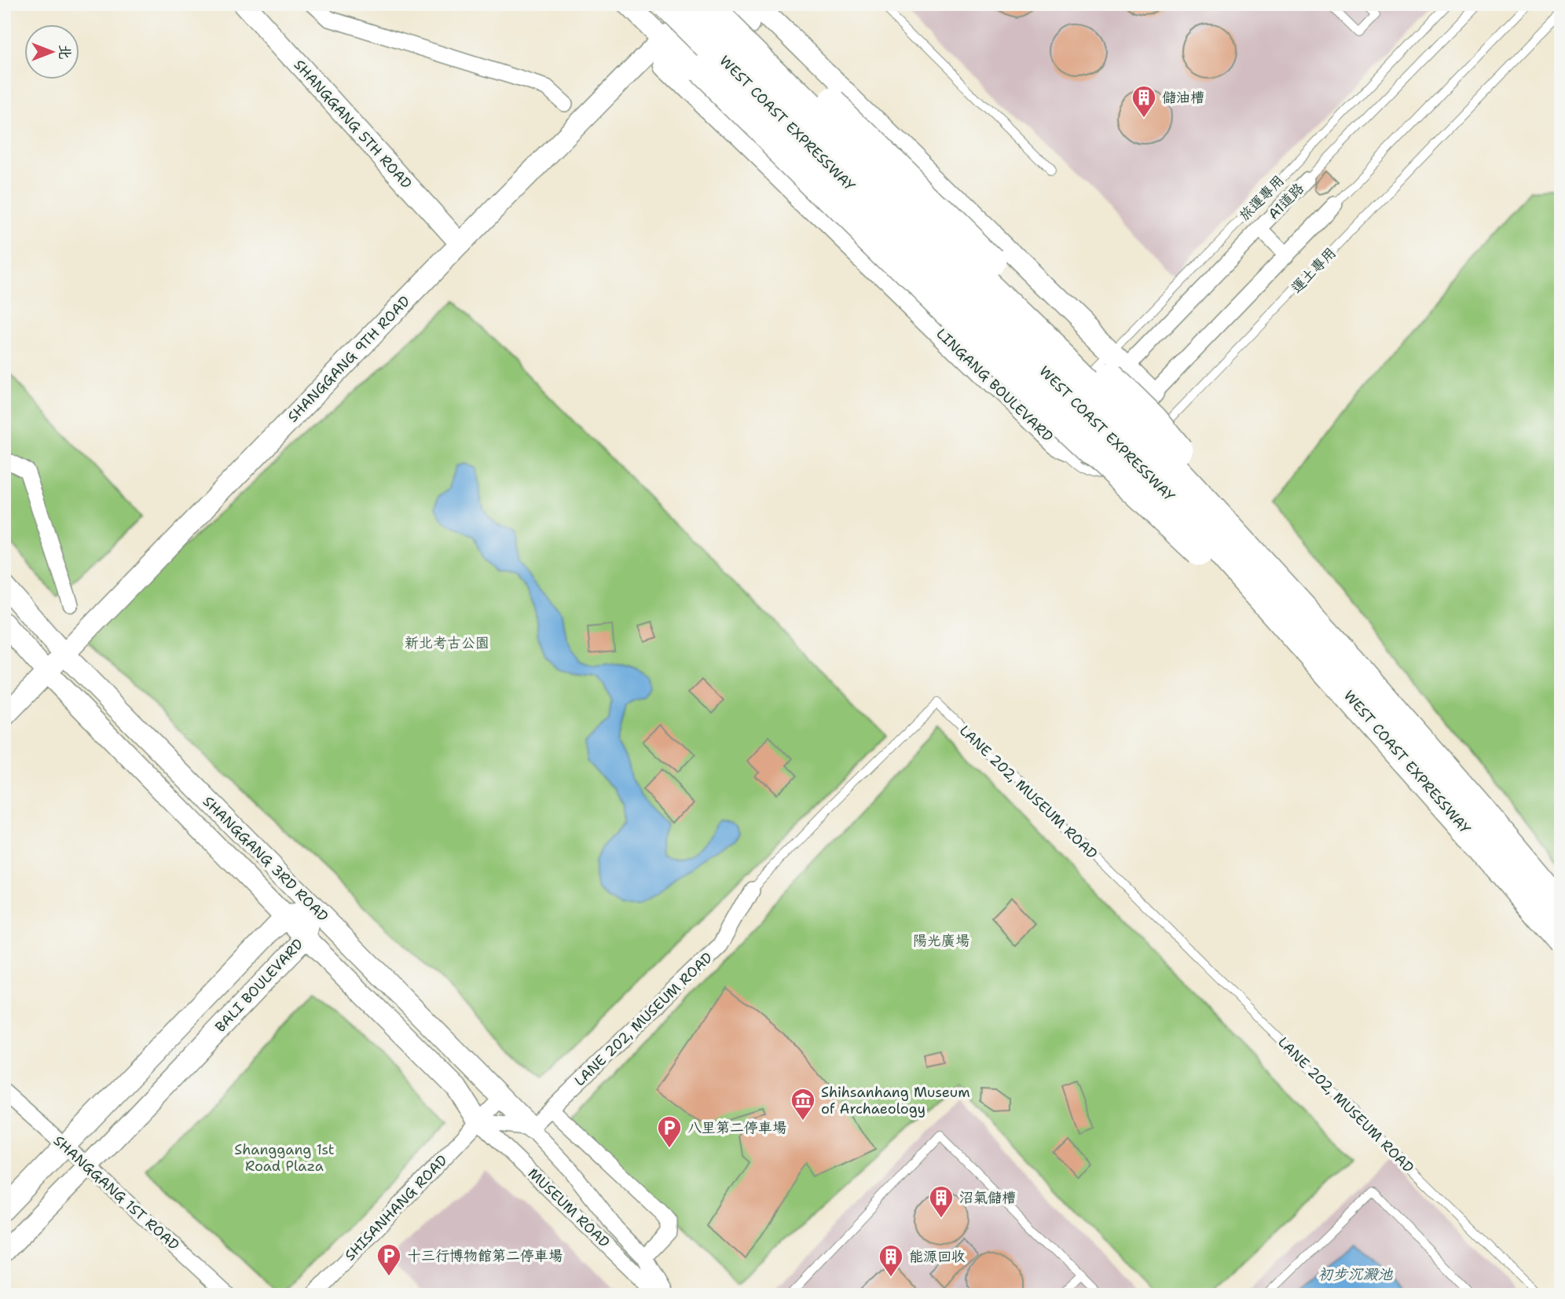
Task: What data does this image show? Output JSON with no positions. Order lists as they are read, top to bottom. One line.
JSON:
{"streets":{"highway":["WEST COAST EXPRESSWAY"],"street":["SHANGGANG 5TH ROAD","A1道路","SHANGGANG 9TH ROAD","LINGANG BOULEVARD","LANE 202, MUSEUM ROAD","SHANGGANG 3RD ROAD","BALI BOULEVARD","SHANGGANG 1ST ROAD","SHISANHANG ROAD","MUSEUM ROAD"],"lane":["旅運專用","運土專用"]},"crossings":[["WEST COAST EXPRESSWAY","SHANGGANG 9TH ROAD"],["SHANGGANG 5TH ROAD","SHANGGANG 9TH ROAD"],["運土專用","LINGANG BOULEVARD"],["SHANGGANG 9TH ROAD","LINGANG BOULEVARD"],["SHANGGANG 9TH ROAD","SHANGGANG 3RD ROAD"],["LANE 202, MUSEUM ROAD","SHANGGANG 3RD ROAD"],["LANE 202, MUSEUM ROAD","MUSEUM ROAD"],["SHANGGANG 3RD ROAD","BALI BOULEVARD"],["SHANGGANG 3RD ROAD","SHISANHANG ROAD"],["SHANGGANG 3RD ROAD","MUSEUM ROAD"],["BALI BOULEVARD","SHANGGANG 1ST ROAD"],["SHISANHANG ROAD","MUSEUM ROAD"]],"water":["初步沉澱池"],"parks":["新北考古公園","陽光廣場","Shanggang 1st Road Plaza"],"places":{"building":["儲油槽","沼氣儲槽","能源回收"],"museum":["Shihsanhang Museum of Archaeology"],"parking":["八里第二停車場","十三行博物館第二停車場"]},"north":"right"}
